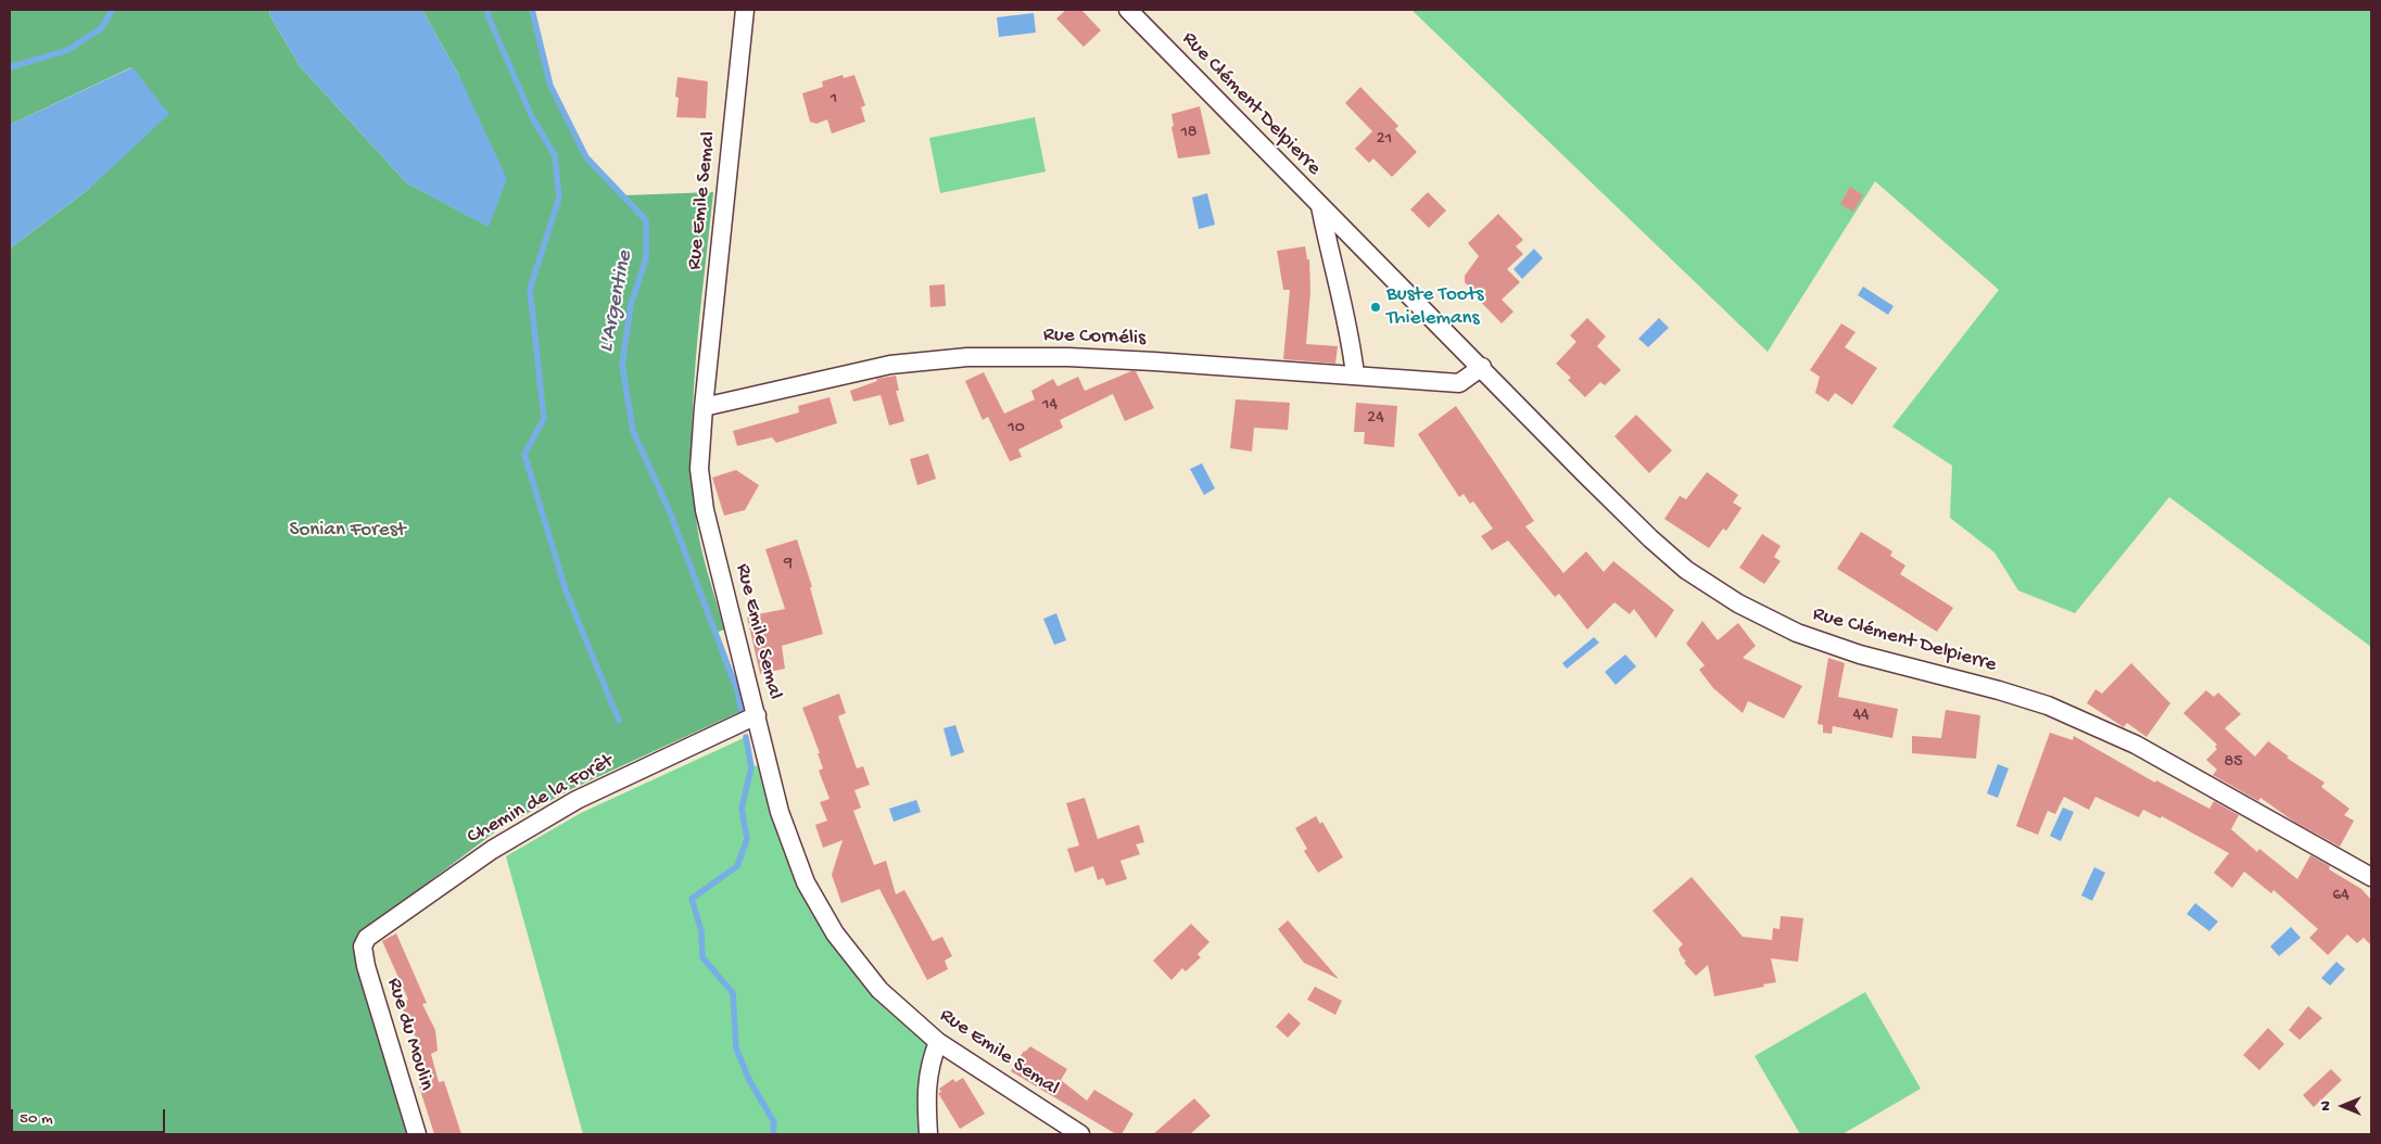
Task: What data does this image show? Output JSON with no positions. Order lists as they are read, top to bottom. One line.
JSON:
{"streets":{"street":["Rue Clément Delpierre","Rue Emile Semal","Rue Cornélis","Chemin de la Forêt","Rue du Moulin"]},"crossings":[["Rue Clément Delpierre","Rue Cornélis"],["Rue Emile Semal","Rue Cornélis"],["Rue Emile Semal","Chemin de la Forêt"],["Chemin de la Forêt","Rue du Moulin"]],"water":["L'Argentine"],"parks":["Sonian Forest"],"places":["Buste Toots Thielemans"],"house_numbers":["1","18","21","14","24","10","9","44","85","64"],"scale_bar":"50 m","north":"left"}
